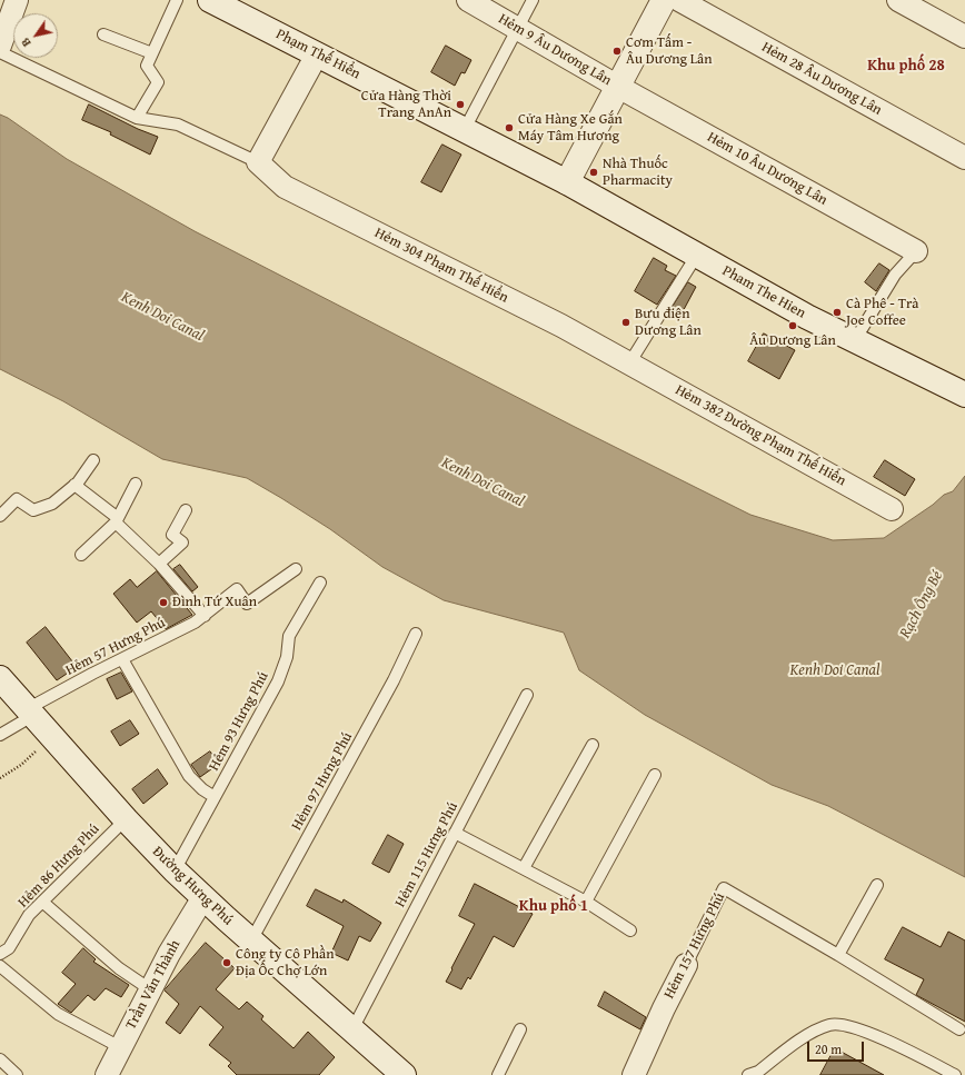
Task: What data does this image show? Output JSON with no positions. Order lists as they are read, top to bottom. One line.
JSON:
{"streets":{"main road":["Phạm Thế Hiển","Pham The Hien","Đường Hưng Phú"],"street":["Hẻm 9 Âu Dương Lân","Hẻm 28 Âu Dương Lân","Hẻm 10 Âu Dương Lân","Hẻm 304 Phạm Thế Hiển","Hẻm 382 Đường Phạm Thế Hiển","Hẻm 157 Hưng Phú","Trần Văn Thành"],"lane":["Hẻm 57 Hưng Phú","Hẻm 93 Hưng Phú","Hẻm 97 Hưng Phú","Hẻm 115 Hưng Phú","Hẻm 86 Hưng Phú"]},"crossings":[["Hẻm 9 Âu Dương Lân","Hẻm 10 Âu Dương Lân"],["Phạm Thế Hiển","Pham The Hien"],["Hẻm 304 Phạm Thế Hiển","Hẻm 382 Đường Phạm Thế Hiển"],["Hẻm 57 Hưng Phú","Đường Hưng Phú"],["Hẻm 93 Hưng Phú","Đường Hưng Phú"],["Hẻm 97 Hưng Phú","Đường Hưng Phú"],["Hẻm 115 Hưng Phú","Đường Hưng Phú"],["Hẻm 86 Hưng Phú","Đường Hưng Phú"],["Đường Hưng Phú","Trần Văn Thành"]],"districts":["Khu phố 28","Khu phố 1"],"water":["Kenh Doi Canal","Rạch Ông Bé"],"places":["Cơm Tấm - Âu Dương Lân","Cửa Hàng Thời Trang AnAn","Cửa Hàng Xe Gắn Máy Tâm Hương","Nhà Thuốc Pharmacity","Cà Phê - Trà Joe Coffee","Bưu điện Dương Lân","Âu Dương Lân","Đình Tứ Xuân","Công ty Cô Phần Địa Ốc Chợ Lớn"],"scale_bar":"20 m","north":"bottom left"}
